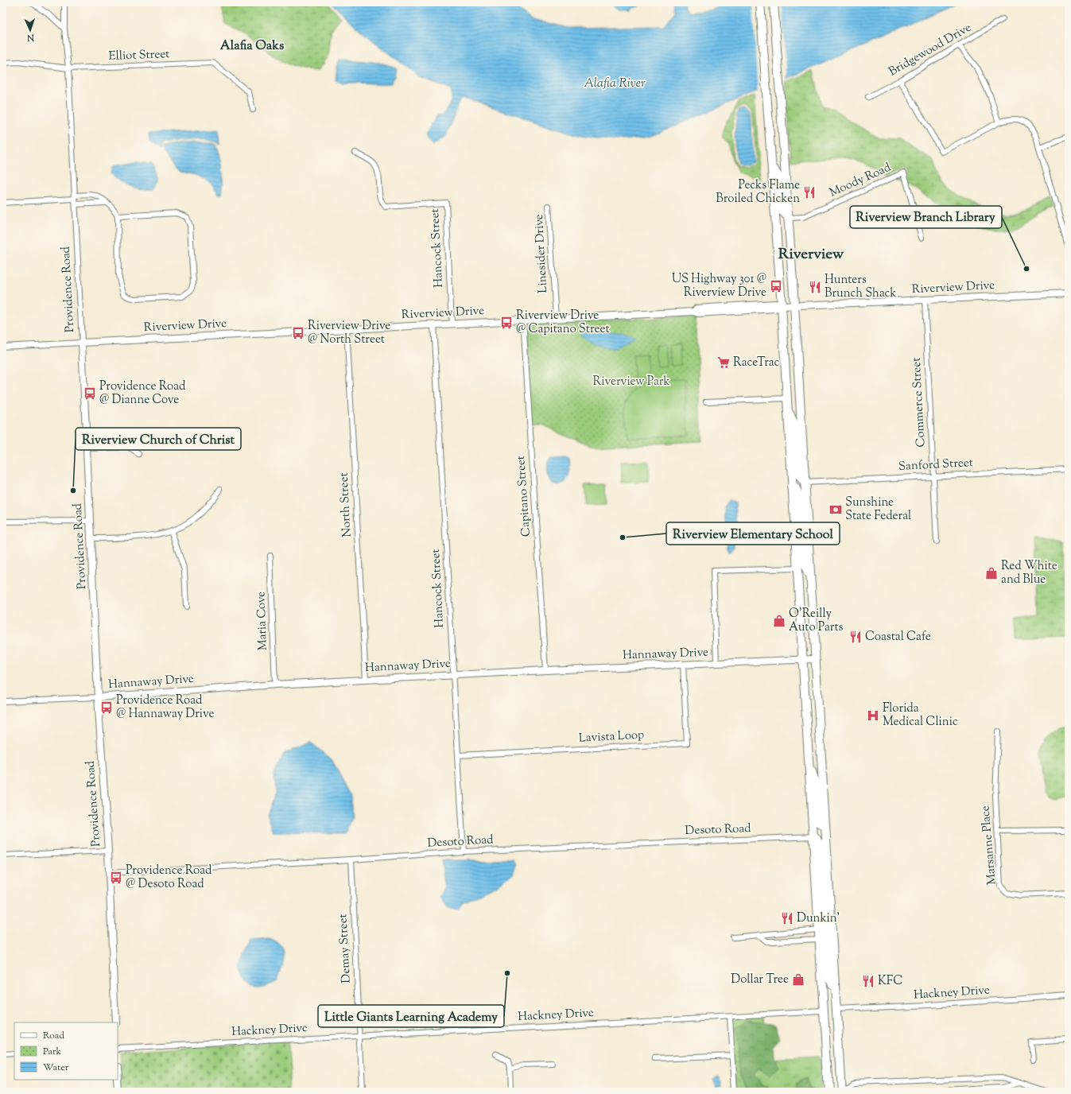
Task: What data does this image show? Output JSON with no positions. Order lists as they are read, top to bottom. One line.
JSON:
{"streets":{"street":["Bridgewood Drive","Elliot Street","Moody Road","Hancock Street","Linesider Drive","Riverview Drive","Providence Road","Commerce Street","Sanford Street","Capitano Street","North Street","Maria Cove","Hannaway Drive","Lavista Loop","Desoto Road","Marsanne Place","Demay Street","Hackney Drive"]},"crossings":[["Elliot Street","Providence Road"],["Hancock Street","Riverview Drive"],["Hancock Street","Hannaway Drive"],["Hancock Street","Lavista Loop"],["Hancock Street","Desoto Road"],["Linesider Drive","Riverview Drive"],["Riverview Drive","Providence Road"],["Riverview Drive","Commerce Street"],["Riverview Drive","Capitano Street"],["Riverview Drive","North Street"],["Providence Road","Hannaway Drive"],["Providence Road","Desoto Road"],["Commerce Street","Sanford Street"],["Capitano Street","Hannaway Drive"],["North Street","Hannaway Drive"],["Maria Cove","Hannaway Drive"],["Hannaway Drive","Lavista Loop"],["Desoto Road","Demay Street"],["Demay Street","Hackney Drive"]],"districts":["Alafia Oaks","Riverview"],"water":["Alafia River"],"parks":["Riverview Park"],"places":{"restaurant":["Pecks Flame Broiled Chicken","Hunters Brunch Shack","Coastal Cafe","Dunkin'","KFC"],"other":["Riverview Branch Library","Riverview Church of Christ","Riverview Elementary School","Little Giants Learning Academy"],"bus stop":["US Highway 301 @ Riverview Drive","Riverview Drive @ Capitano Street","Riverview Drive @ North Street","Providence Road @ Dianne Cove","Providence Road @ Hannaway Drive","Providence Road @ Desoto Road"],"supermarket":["RaceTrac"],"bank":["Sunshine State Federal"],"shop":["Red White and Blue","O'Reilly Auto Parts","Dollar Tree"],"hospital":["Florida Medical Clinic"]},"legend":["Road","Park","Water"],"north":"bottom"}
